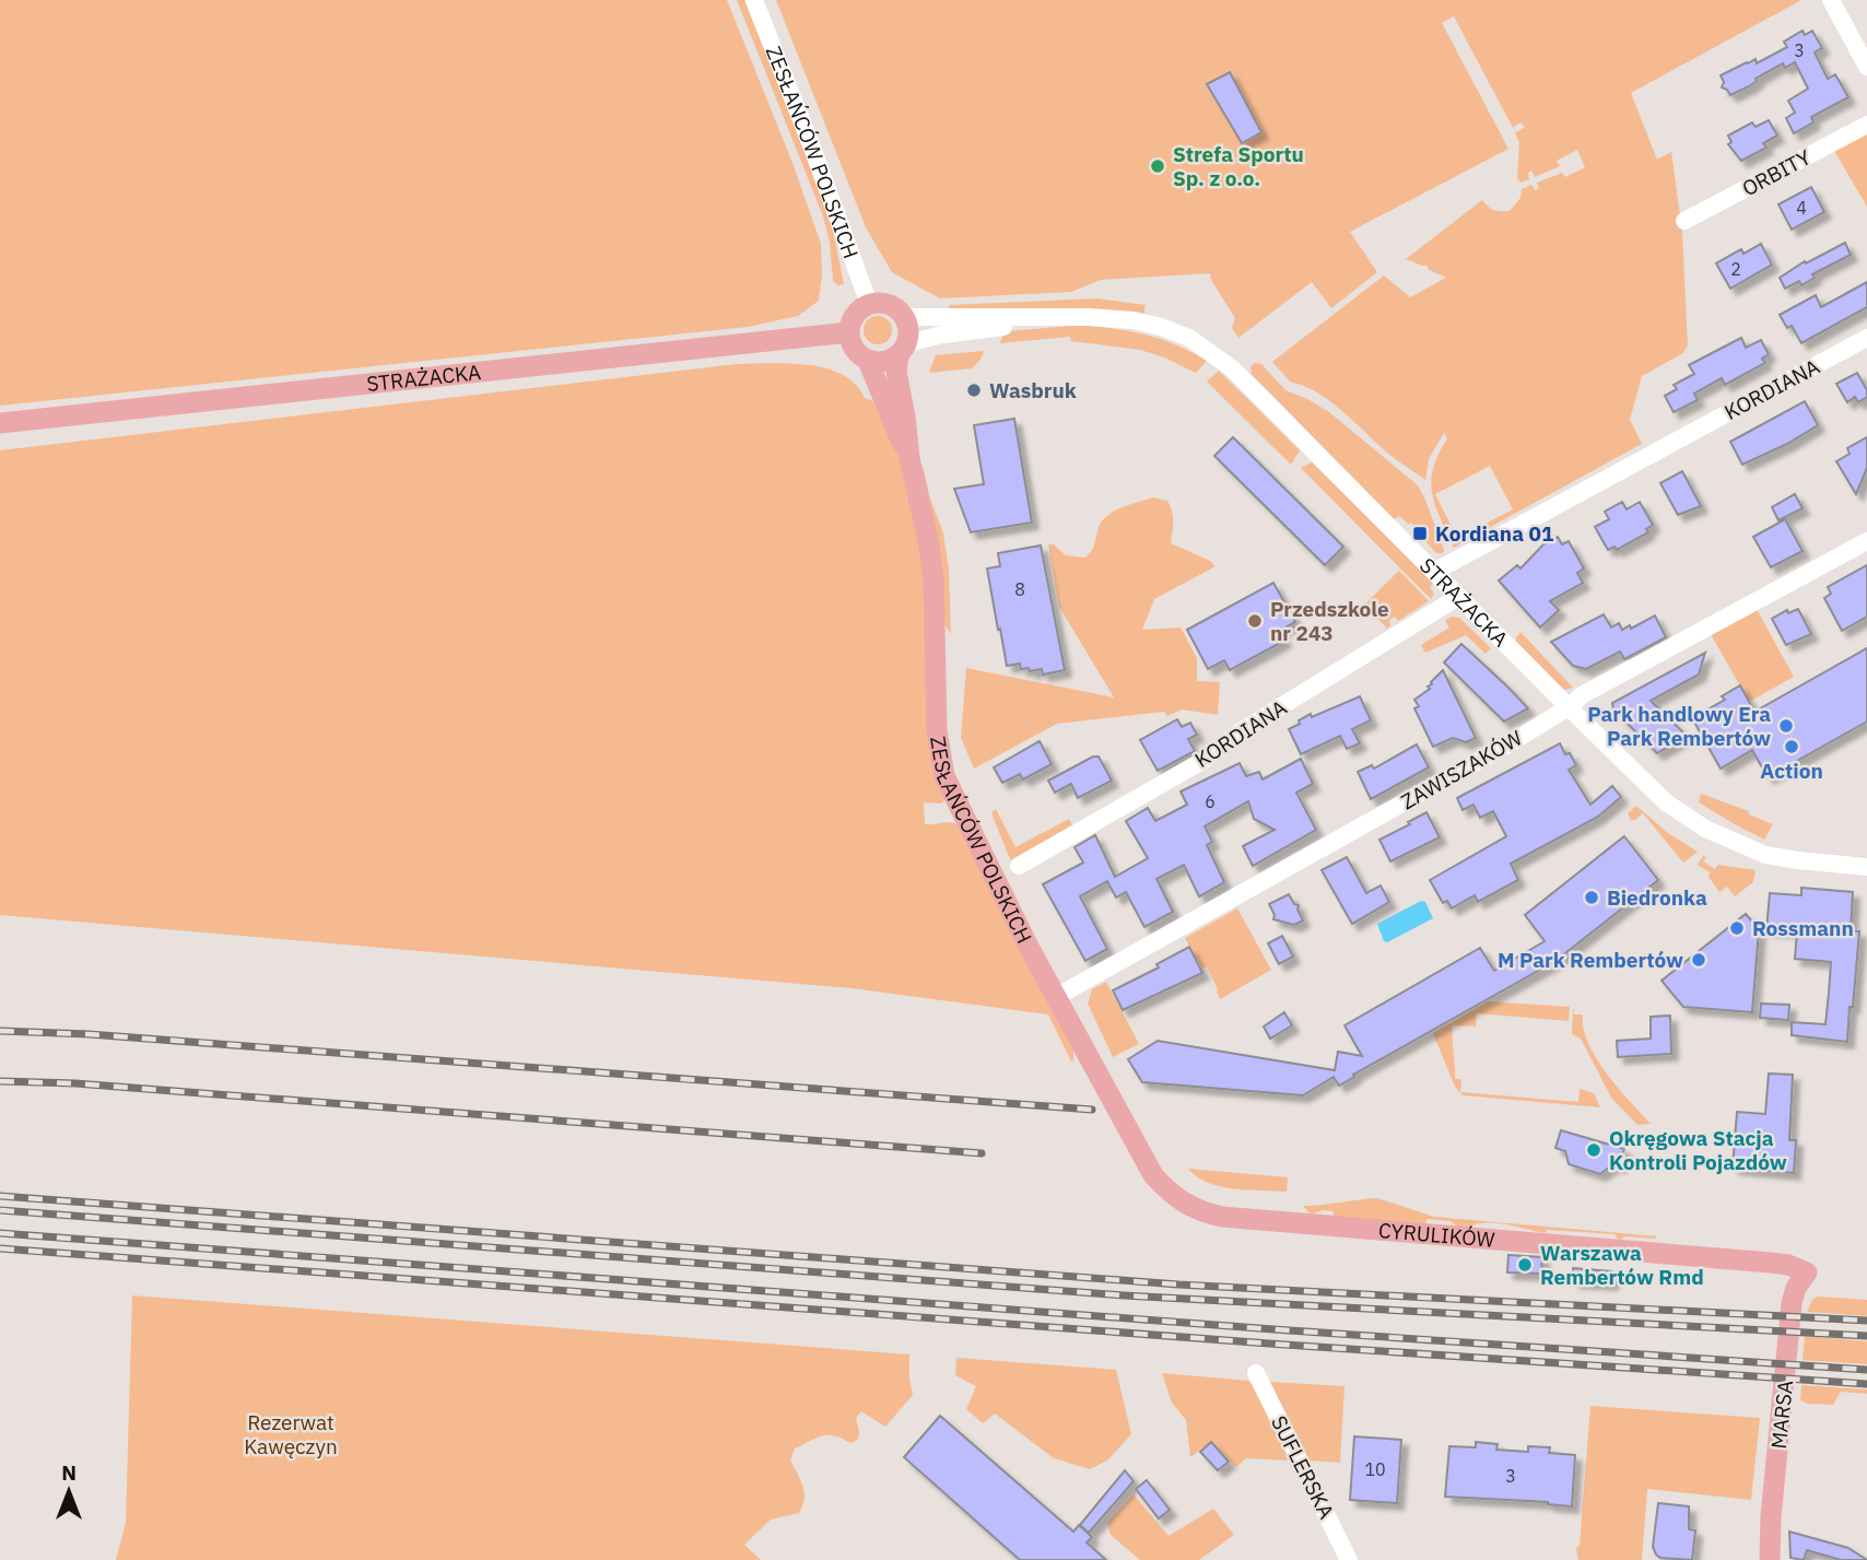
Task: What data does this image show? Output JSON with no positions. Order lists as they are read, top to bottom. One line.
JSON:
{"streets":{"main road":["ZESŁAŃCÓW POLSKICH","STRAŻACKA","CYRULIKÓW","MARSA"],"street":["ORBITY","KORDIANA","ZAWISZAKÓW","SUFLERSKA"]},"crossings":[["ZESŁAŃCÓW POLSKICH","STRAŻACKA"],["ZESŁAŃCÓW POLSKICH","ZAWISZAKÓW"],["ZESŁAŃCÓW POLSKICH","CYRULIKÓW"],["STRAŻACKA","KORDIANA"],["STRAŻACKA","ZAWISZAKÓW"],["CYRULIKÓW","MARSA"]],"parks":["Rezerwat Kawęczyn"],"places":{"other":["Strefa Sportu Sp. z o.o.","Wasbruk","Przedszkole nr 243","Park handlowy Era Park Rembertów","Action","Biedronka","Rossmann","M Park Rembertów","Okręgowa Stacja Kontroli Pojazdów","Warszawa Rembertów Rmd"],"transit":["Kordiana 01"]},"house_numbers":["3","4","2","8","6","10","3"],"north":"top"}
